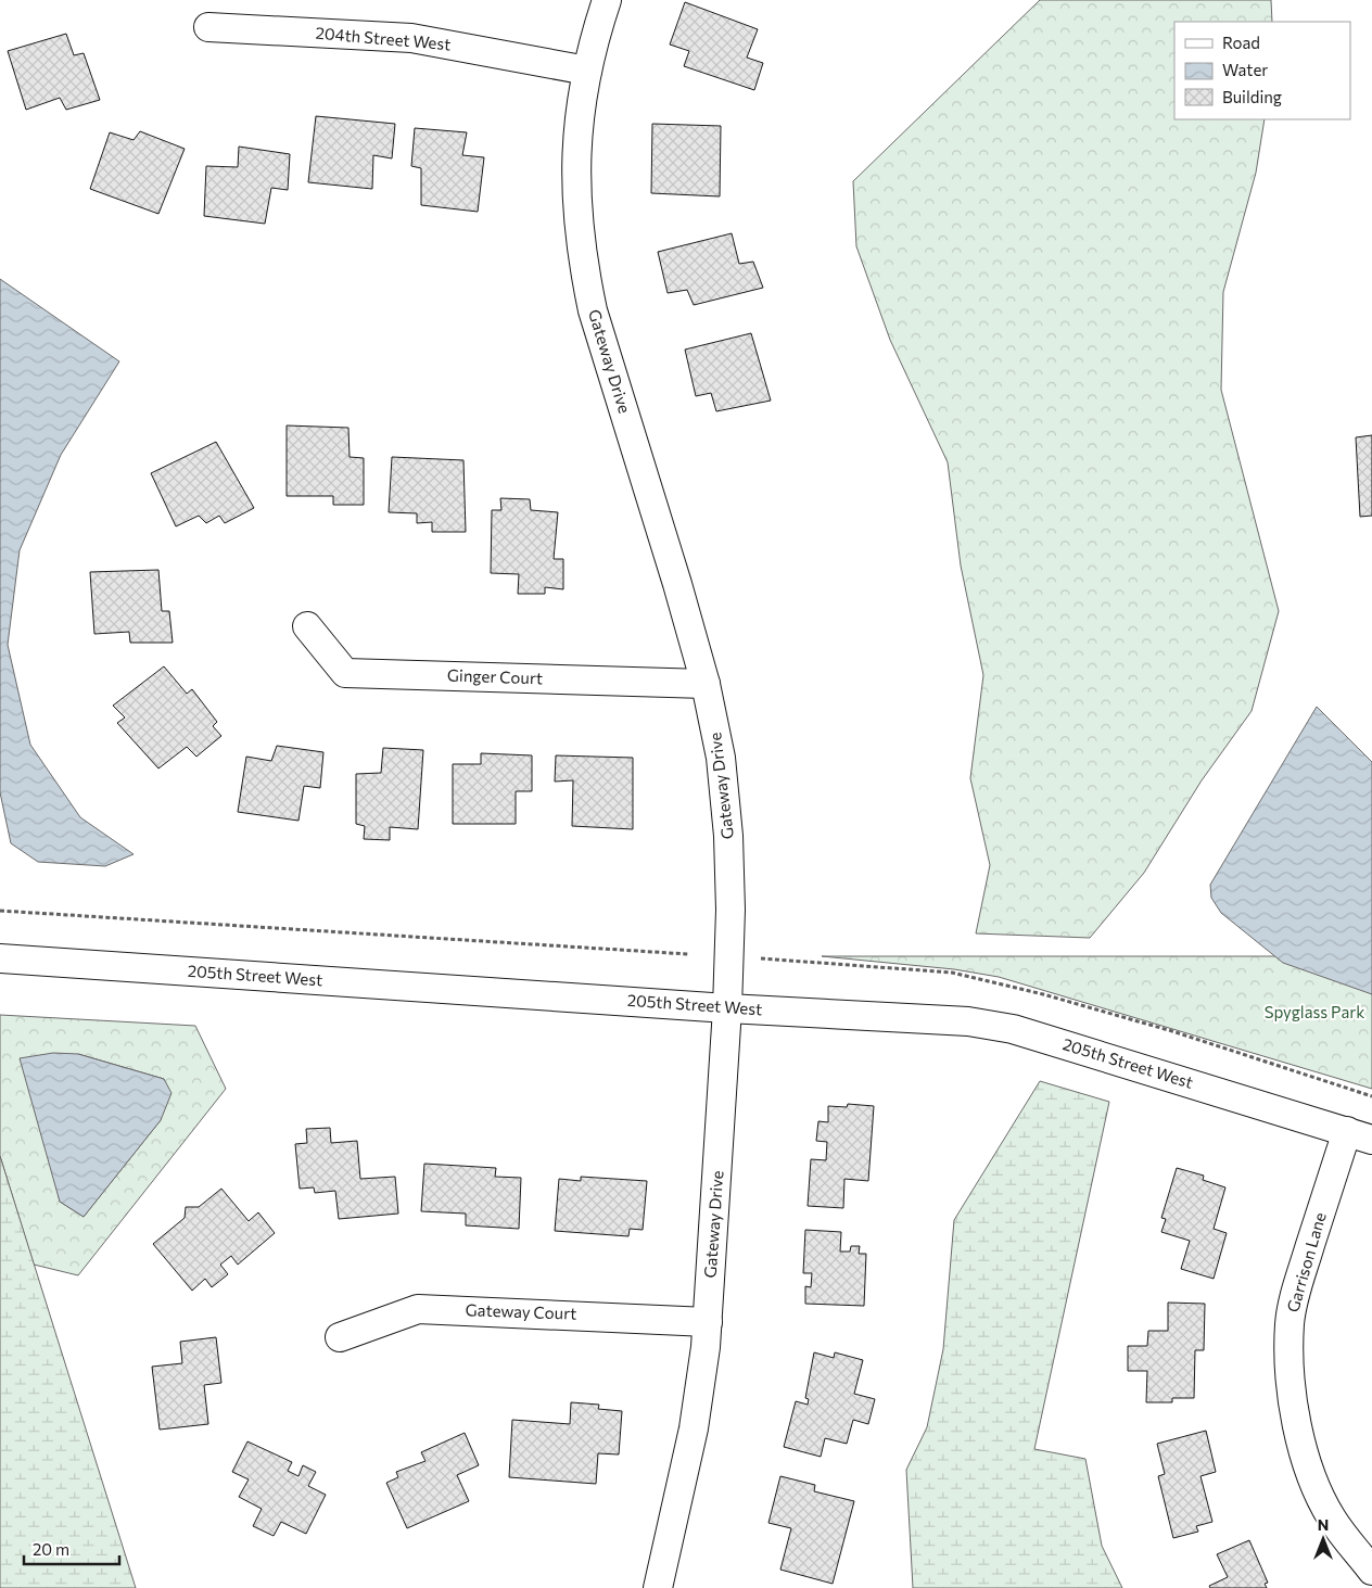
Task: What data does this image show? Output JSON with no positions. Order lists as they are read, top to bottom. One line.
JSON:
{"streets":{"street":["204th Street West","Gateway Drive","Ginger Court","205th Street West","Garrison Lane","Gateway Court"]},"crossings":[["204th Street West","Gateway Drive"],["Gateway Drive","Ginger Court"],["Gateway Drive","205th Street West"],["Gateway Drive","Gateway Court"],["205th Street West","Garrison Lane"]],"parks":["Spyglass Park"],"legend":["Road","Water","Building"],"scale_bar":"20 m","north":"top"}
